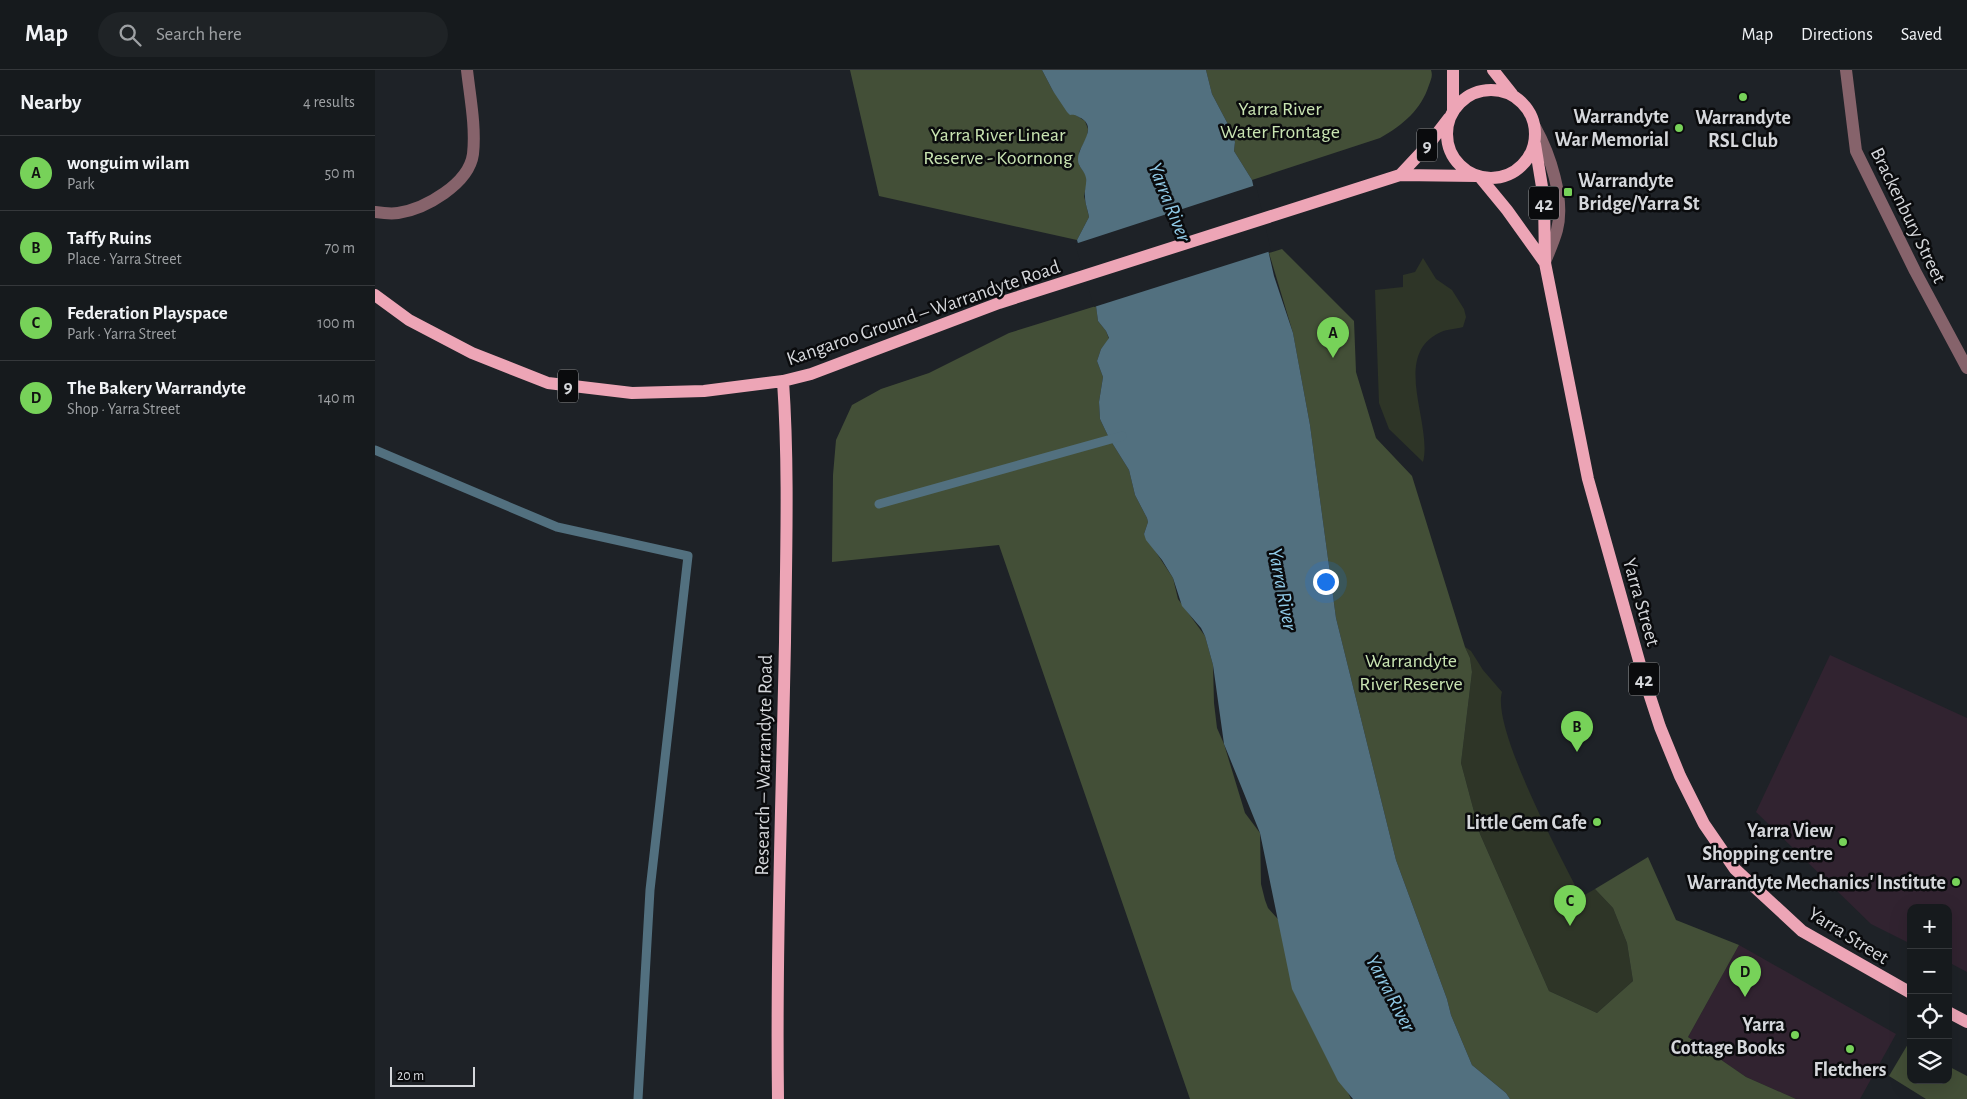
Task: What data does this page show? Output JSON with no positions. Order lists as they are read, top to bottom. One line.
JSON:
{"streets":{"main road":["9","42","Kangaroo Ground – Warrandyte Road","Yarra Street","Research – Warrandyte Road"],"street":["Brackenbury Street"]},"crossings":[["9","Kangaroo Ground – Warrandyte Road"],["9","Yarra Street"],["Kangaroo Ground – Warrandyte Road","Yarra Street"],["Kangaroo Ground – Warrandyte Road","Research – Warrandyte Road"]],"water":["Yarra River"],"parks":["Yarra River Water Frontage","Yarra River Linear Reserve - Koornong","Warrandyte River Reserve"],"places":{"other":["Warrandyte RSL Club","Warrandyte War Memorial","Little Gem Cafe","Yarra View Shopping centre","Warrandyte Mechanics' Institute","Yarra Cottage Books","Fletchers"],"transit":["Warrandyte Bridge/Yarra St"]},"scale_bar":"20 m","page":{"header":"Map","search":"Search here","nav":["Map","Directions","Saved"],"heading":["Nearby","4 results"],"list":[{"mark":"A","name":"wonguim wilam","note":"Park","value":"50 m"},{"mark":"B","name":"Taffy Ruins","note":"Place · Yarra Street","value":"70 m"},{"mark":"C","name":"Federation Playspace","note":"Park · Yarra Street","value":"100 m"},{"mark":"D","name":"The Bakery Warrandyte","note":"Shop · Yarra Street","value":"140 m"}],"pins":["A","B","C","D"],"map_buttons":["+","−"],"scale":"20 m"}}
